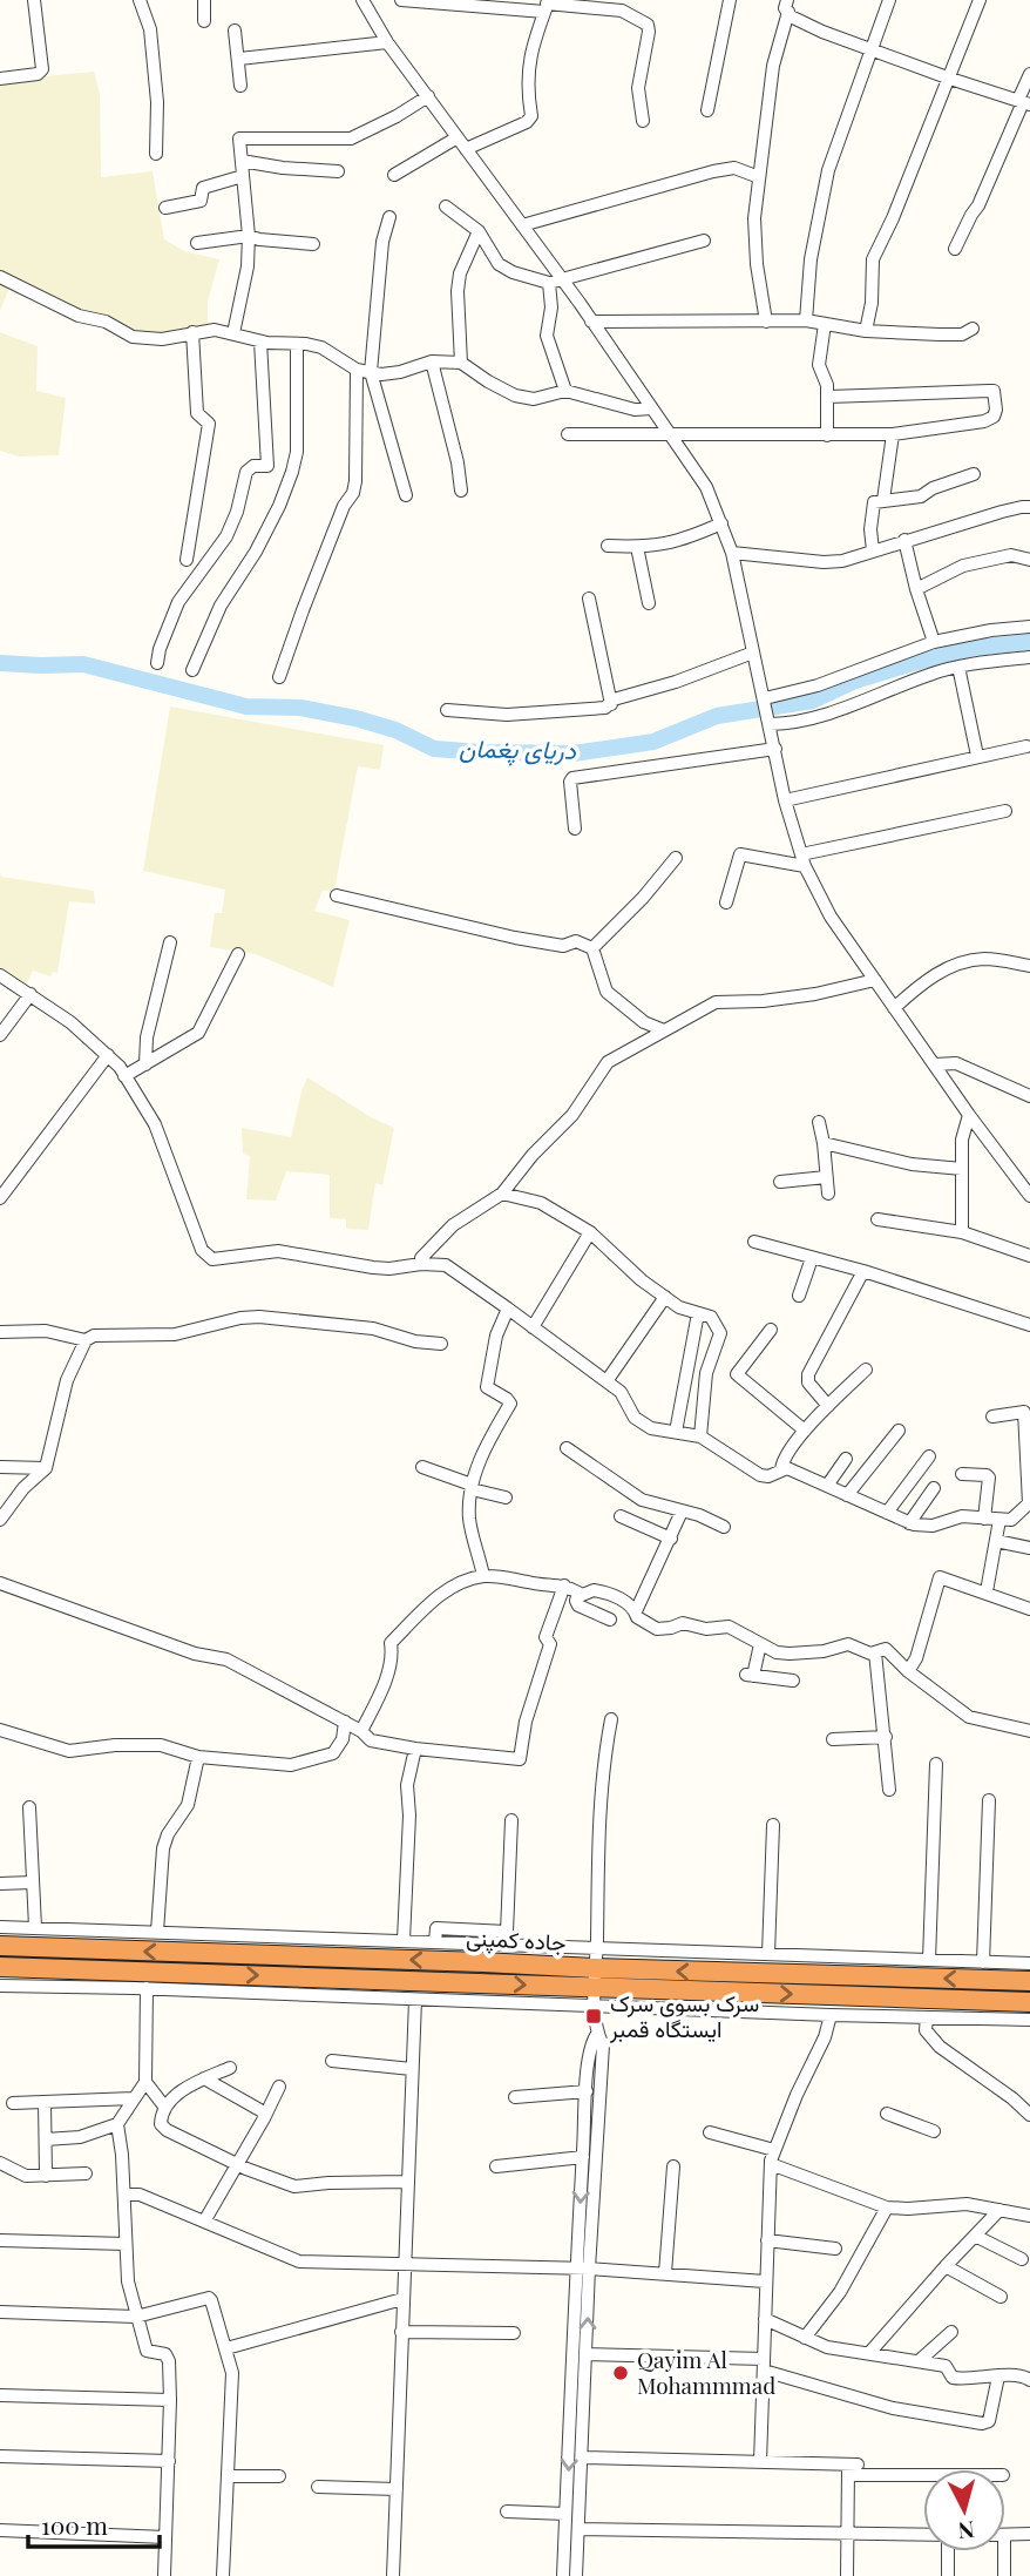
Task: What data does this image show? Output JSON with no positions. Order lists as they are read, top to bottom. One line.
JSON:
{"streets":{"highway":["جاده کمپنی"]},"water":["دریای پغمان"],"places":{"transit":["سرک بسوی سرک ایستگاه قمبر"],"other":["Qayim Al Mohammmad"]},"scale_bar":"100 m","north":"bottom"}
